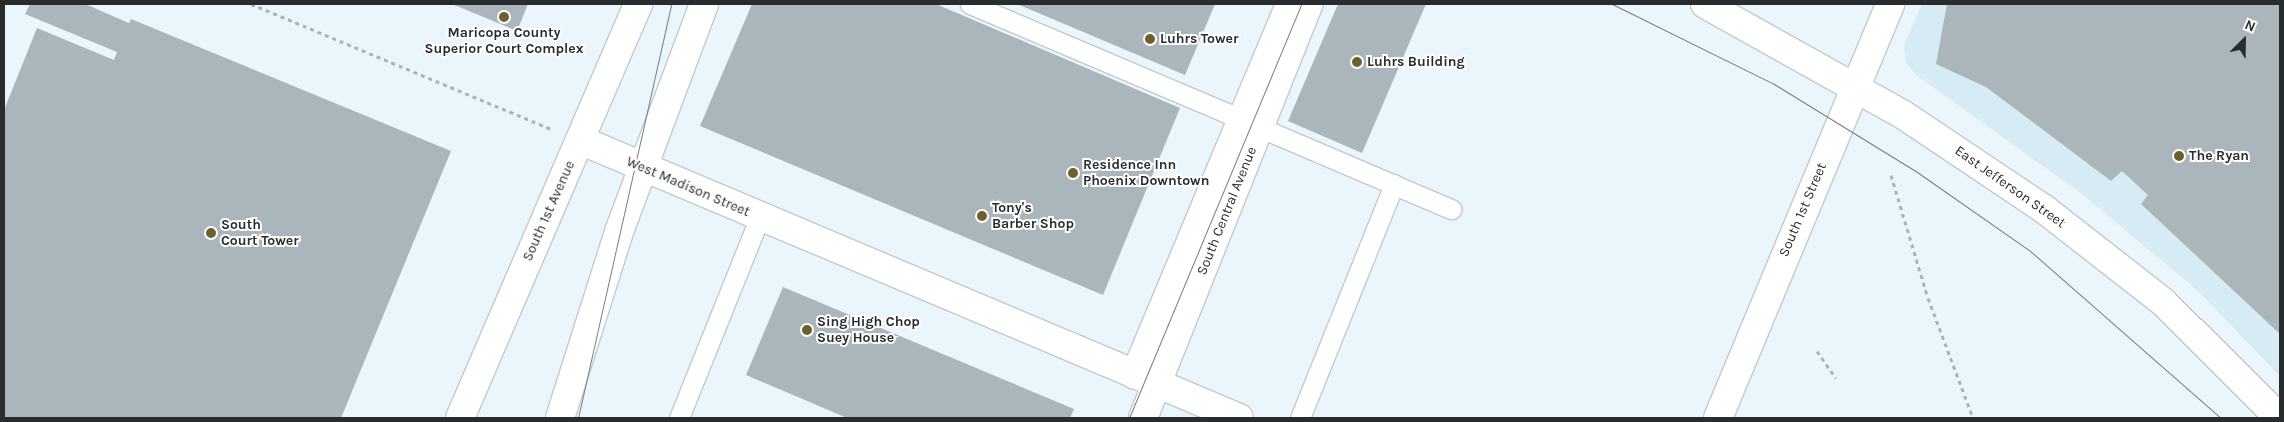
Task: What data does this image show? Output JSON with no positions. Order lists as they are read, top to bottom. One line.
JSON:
{"streets":{"main road":["West Madison Street","East Jefferson Street","South 1st Street","South 1st Avenue"]},"crossings":[["West Madison Street","South 1st Avenue"],["East Jefferson Street","South 1st Street"]],"places":["Maricopa County Superior Court Complex","Luhrs Tower","Luhrs Building","The Ryan","Residence Inn Phoenix Downtown","Tony's Barber Shop","South Court Tower","Sing High Chop Suey House"],"north":"top right"}
